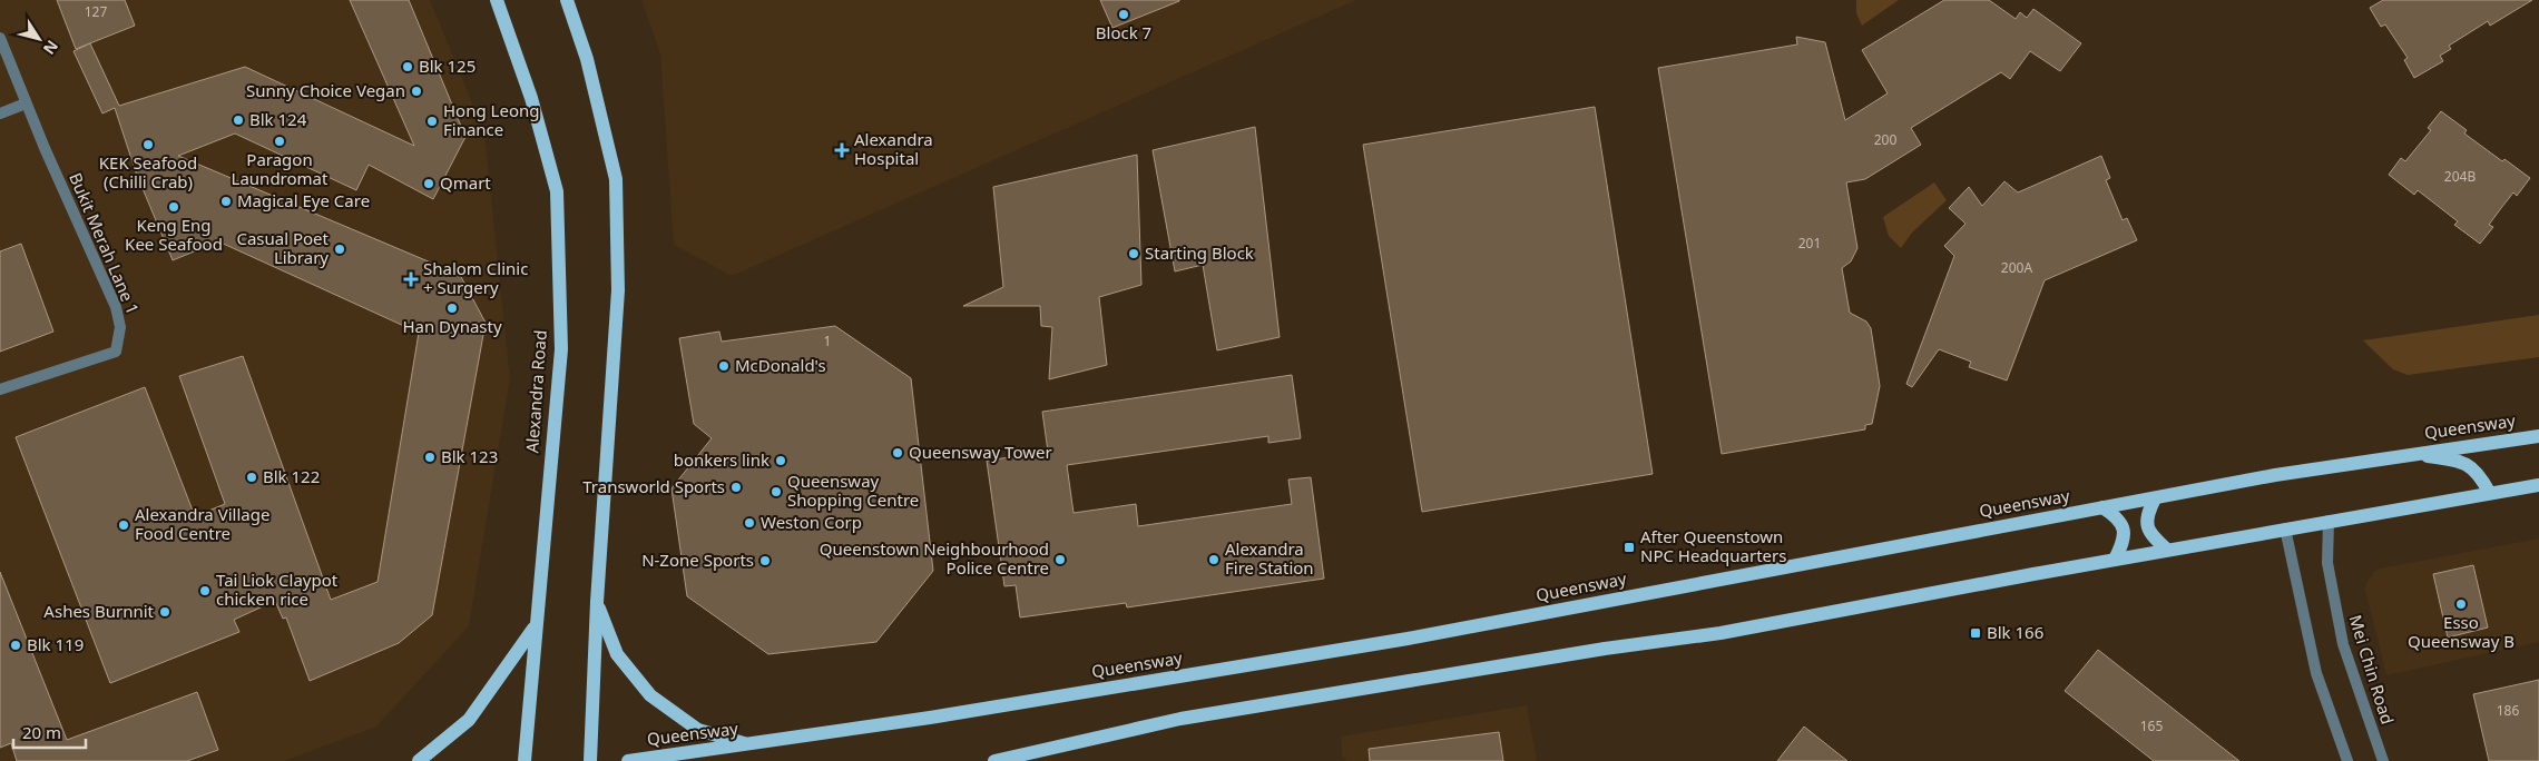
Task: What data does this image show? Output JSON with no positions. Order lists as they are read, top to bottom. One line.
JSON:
{"streets":{"main road":["Alexandra Road","Queensway"],"street":["Bukit Merah Lane 1","Mei Chin Road"]},"places":{"other":["Block 7","Blk 125","Sunny Choice Vegan","Blk 124","Hong Leong Finance","Paragon Laundromat","KEK Seafood (Chilli Crab)","Qmart","Magical Eye Care","Keng Eng Kee Seafood","Casual Poet Library","Starting Block","Han Dynasty","McDonald's","Queensway Tower","Blk 123","bonkers link","Blk 122","Transworld Sports","Queensway Shopping Centre","Weston Corp","Alexandra Village Food Centre","Queenstown Neighbourhood Police Centre","Alexandra Fire Station","N-Zone Sports","Tai Liok Claypot chicken rice","Esso Queensway B","Ashes Burnnit","Blk 119"],"health":["Alexandra Hospital","Shalom Clinic + Surgery"],"transit":["After Queenstown NPC Headquarters","Blk 166"]},"house_numbers":["127","200","204B","201","200A","1","186","165"],"scale_bar":"20 m","north":"bottom right"}
